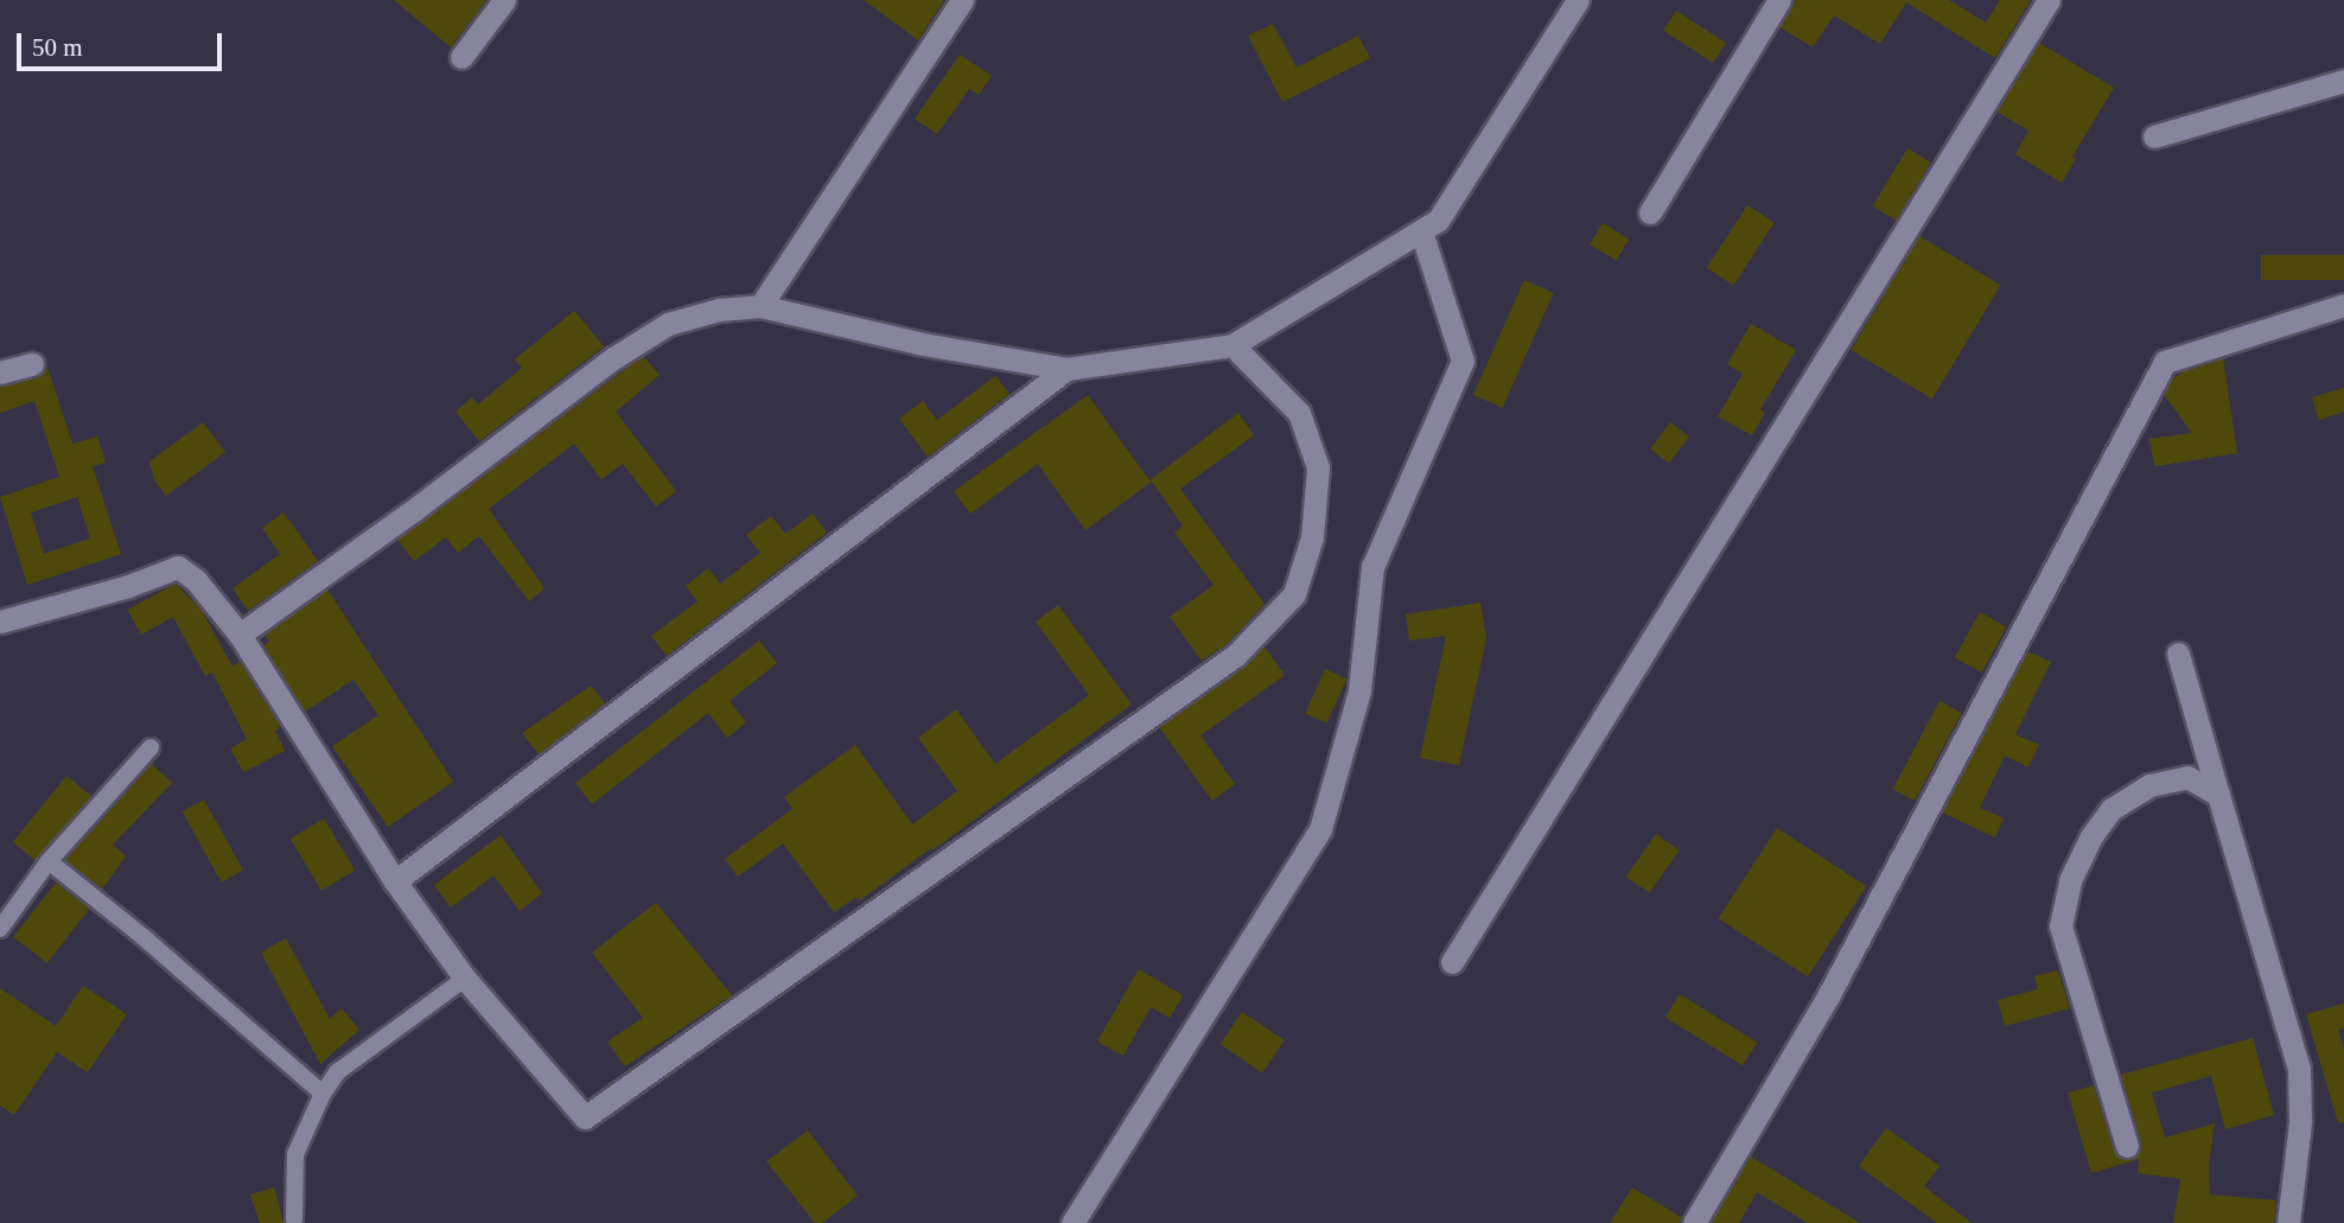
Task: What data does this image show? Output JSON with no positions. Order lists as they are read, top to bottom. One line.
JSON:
{"scale_bar":"50 m"}
